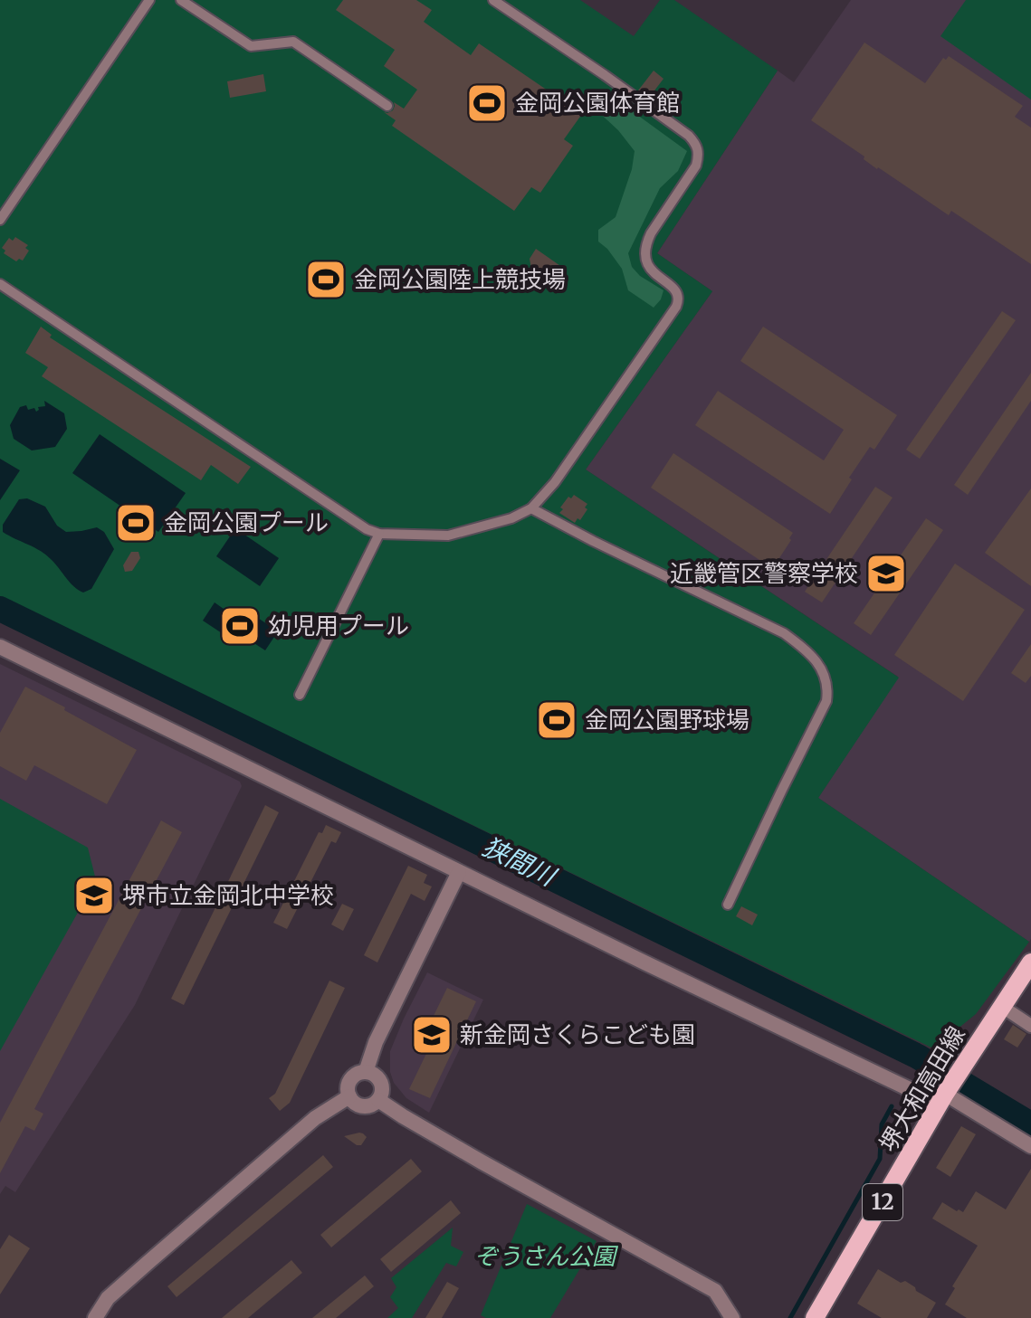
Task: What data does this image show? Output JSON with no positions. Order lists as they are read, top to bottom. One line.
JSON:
{"streets":{"main road":["堺大和高田線","12"]},"water":["狭間川"],"parks":["ぞうさん公園"],"places":{"sports":["金岡公園体育館","金岡公園陸上競技場","金岡公園プール","幼児用プール","金岡公園野球場"],"school or university":["近畿管区警察学校","堺市立金岡北中学校","新金岡さくらこども園"]}}
